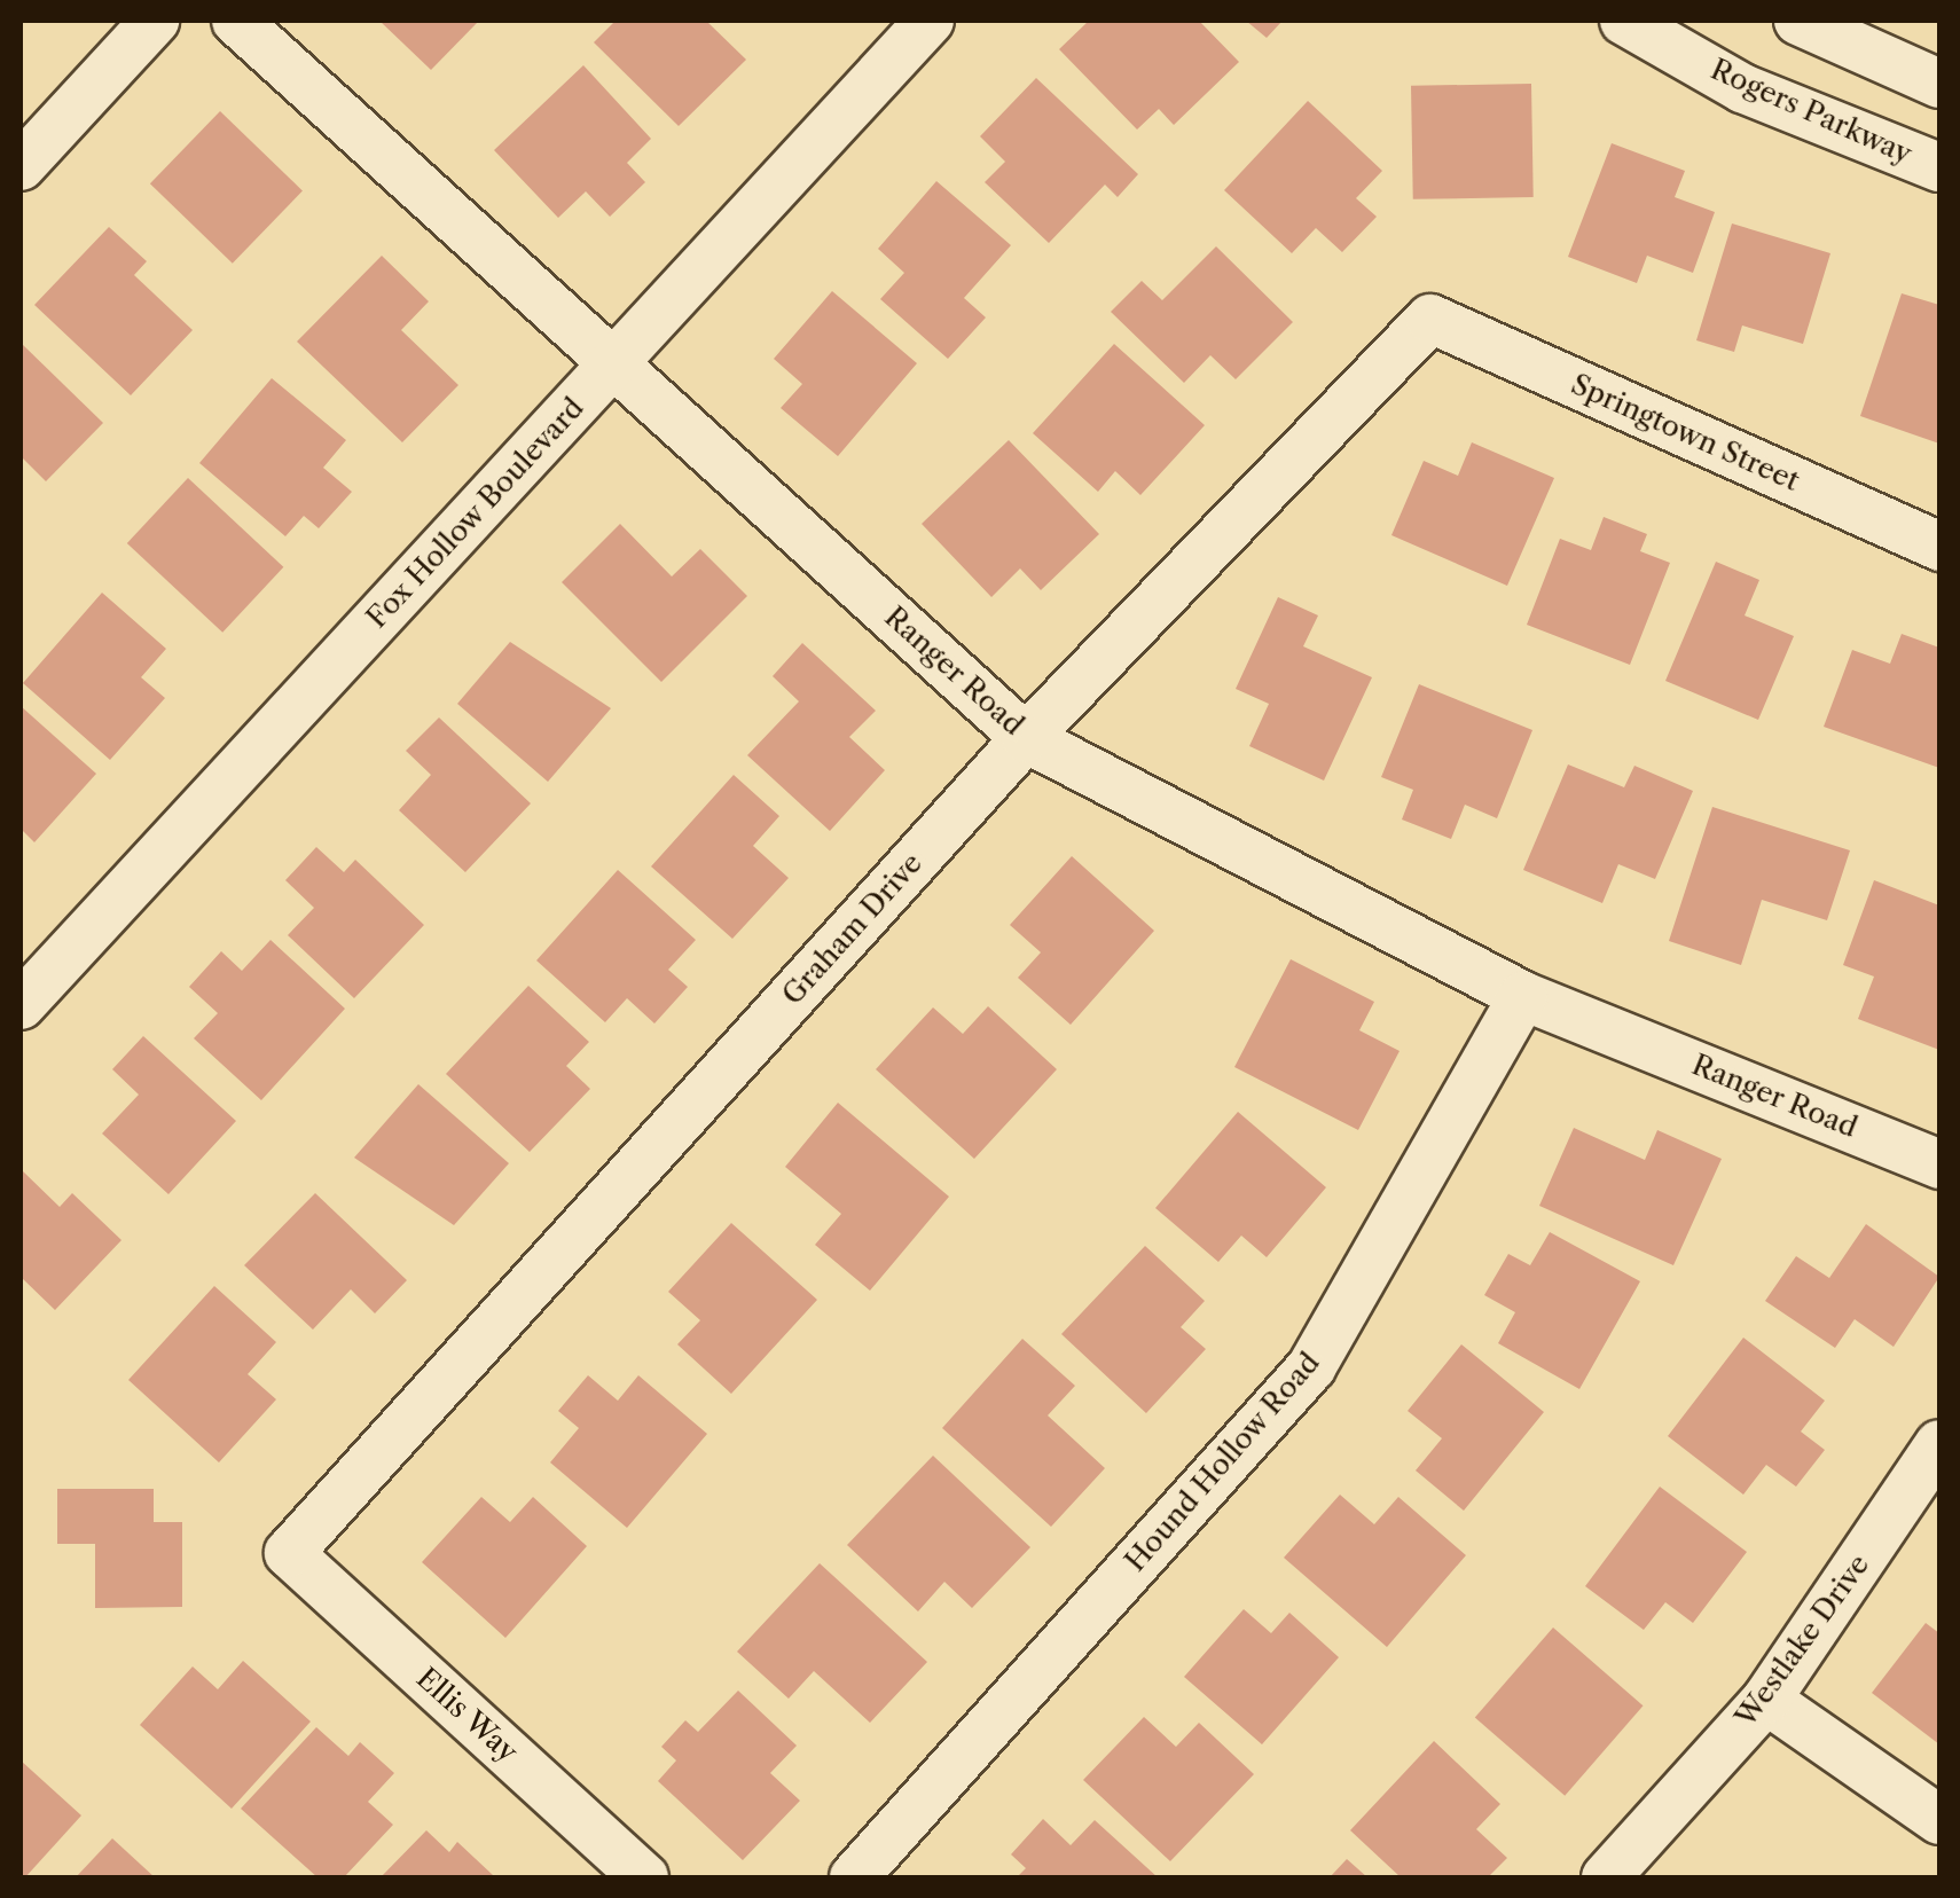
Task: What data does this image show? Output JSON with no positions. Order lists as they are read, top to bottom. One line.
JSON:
{"streets":{"street":["Rogers Parkway","Springtown Street","Fox Hollow Boulevard","Ranger Road","Graham Drive","Hound Hollow Road","Westlake Drive","Ellis Way"]},"crossings":[["Springtown Street","Graham Drive"],["Fox Hollow Boulevard","Ranger Road"],["Ranger Road","Graham Drive"],["Ranger Road","Hound Hollow Road"],["Graham Drive","Ellis Way"]]}
